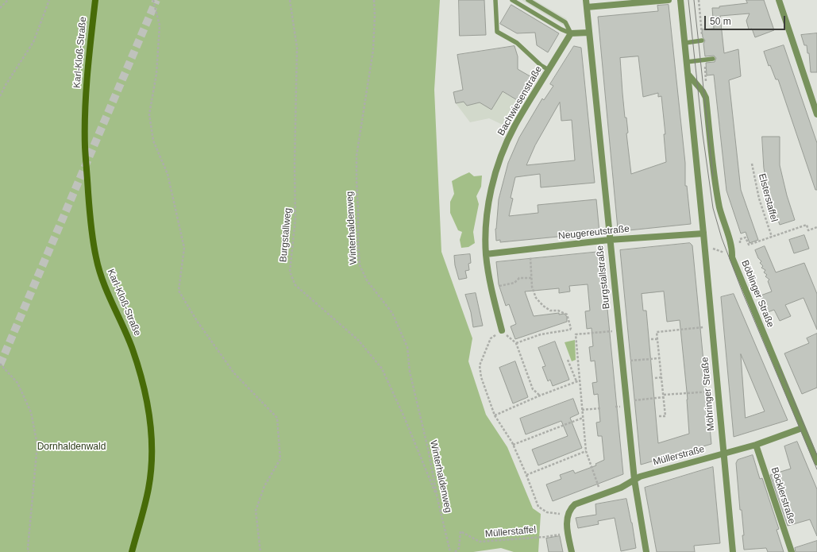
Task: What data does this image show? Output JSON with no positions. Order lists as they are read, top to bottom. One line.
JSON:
{"streets":{"main road":["Karl-Kloß-Straße"],"street":["Bachwiesenstraße","Neugereutstraße","Burgstallstraße","Böblinger Straße","Möhringer Straße","Müllerstraße","Böcklerstraße"],"path":["Elsterstaffel","Winterhaldenweg","Burgstallweg","Müllerstaffel"]},"crossings":[["Bachwiesenstraße","Neugereutstraße"],["Winterhaldenweg","Burgstallweg"],["Neugereutstraße","Burgstallstraße"],["Neugereutstraße","Möhringer Straße"],["Burgstallstraße","Müllerstraße"],["Böblinger Straße","Müllerstraße"],["Möhringer Straße","Müllerstraße"],["Müllerstraße","Böcklerstraße"],["Müllerstraße","Müllerstaffel"]],"parks":["Dornhaldenwald"],"scale_bar":"50 m"}
